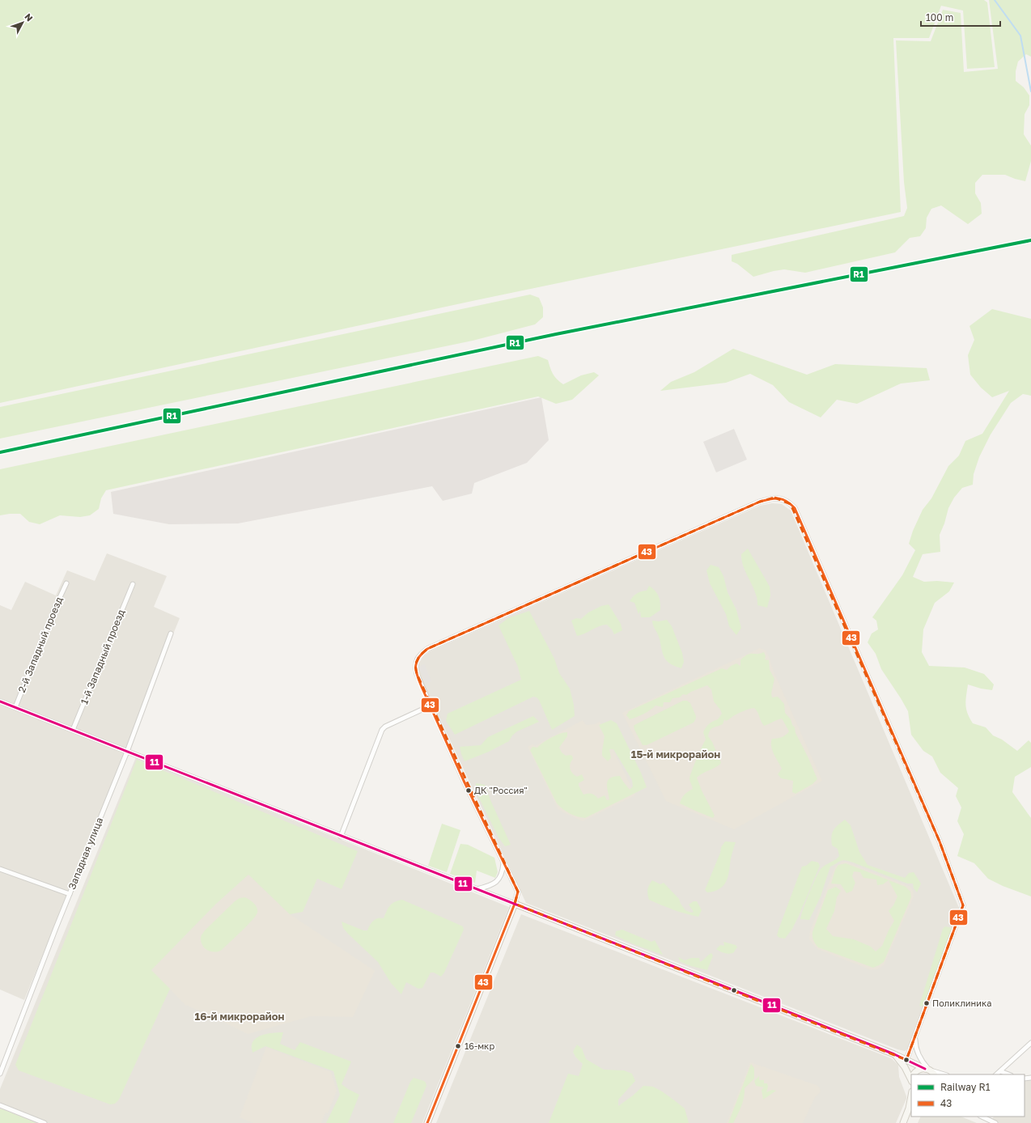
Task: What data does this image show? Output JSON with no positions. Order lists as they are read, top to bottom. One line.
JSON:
{"streets":{"street":["2-й Западный проезд","1-й Западный проезд","Западная улица"]},"districts":["15-й микрорайон","16-й микрорайон"],"places":["ДК \"Россия\"","Поликлиника","16-мкр"],"lines":["rail line R1","transit line 43","transit line 11"],"legend":["Railway R1","43"],"scale_bar":"100 m","north":"top right"}
